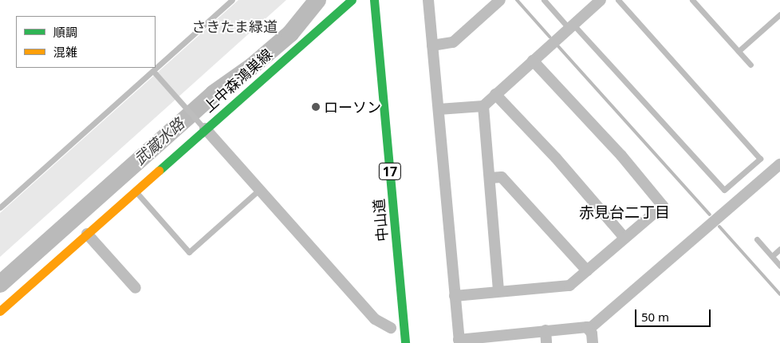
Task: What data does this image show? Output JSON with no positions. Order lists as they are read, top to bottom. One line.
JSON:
{"streets":{"main road":["上中森鴻巣線","17","中山道"]},"districts":["赤見台二丁目"],"water":["武蔵水路"],"parks":["さきたま緑道"],"places":["ローソン"],"legend":["順調","混雑"],"scale_bar":"50 m"}
